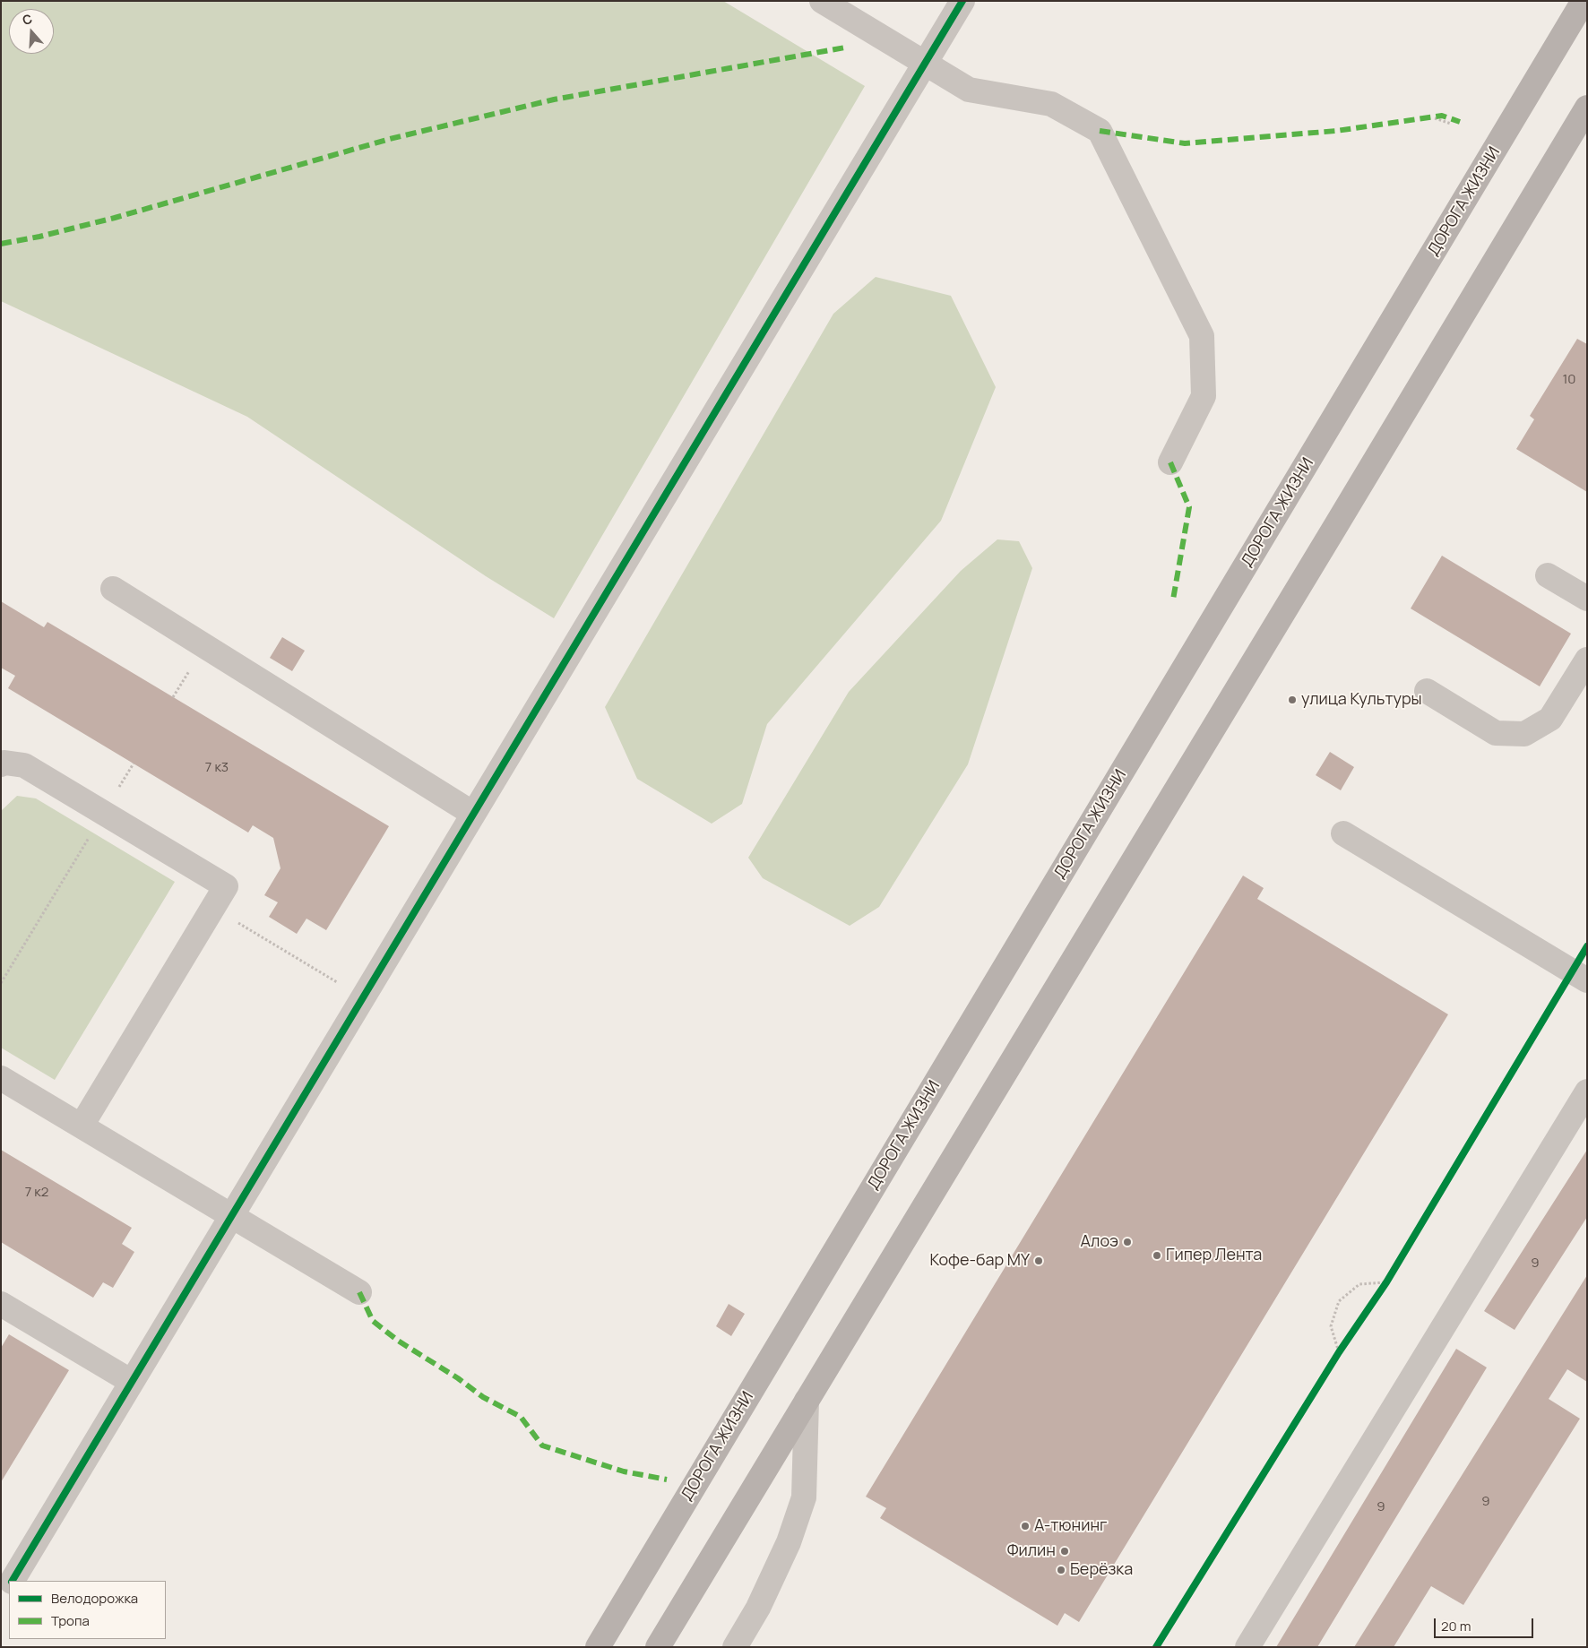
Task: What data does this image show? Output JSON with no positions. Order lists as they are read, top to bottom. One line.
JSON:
{"streets":{"main road":["ДОРОГА ЖИЗНИ"]},"places":["улица Культуры","Алоэ","Гипер Лента","Кофе-бар MY","А-тюнинг","Филин","Берёзка"],"house_numbers":["10","7 к3","7 к2","9","9","9"],"legend":["Велодорожка","Тропа"],"scale_bar":"20 m","north":"top"}
